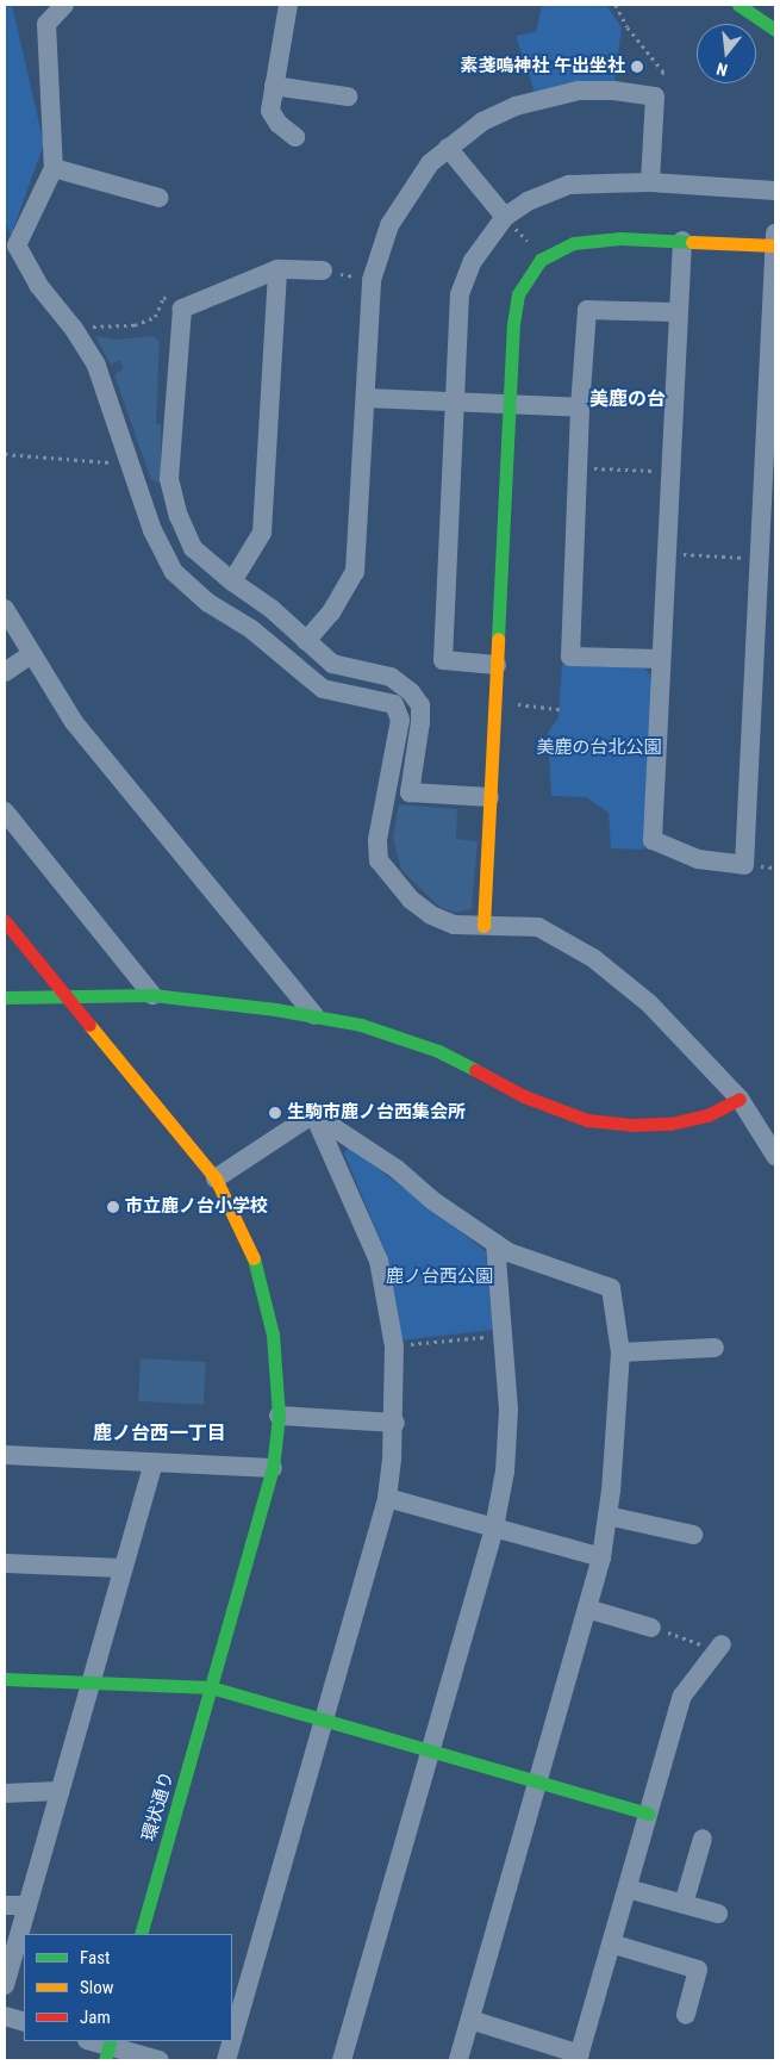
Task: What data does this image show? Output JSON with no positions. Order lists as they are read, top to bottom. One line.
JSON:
{"streets":{"street":["環状通り"]},"districts":["美鹿の台","鹿ノ台西一丁目"],"parks":["美鹿の台北公園","鹿ノ台西公園"],"places":["素戔嗚神社 午出坐社","生駒市鹿ノ台西集会所","市立鹿ノ台小学校"],"legend":["Fast","Slow","Jam"],"north":"bottom"}
